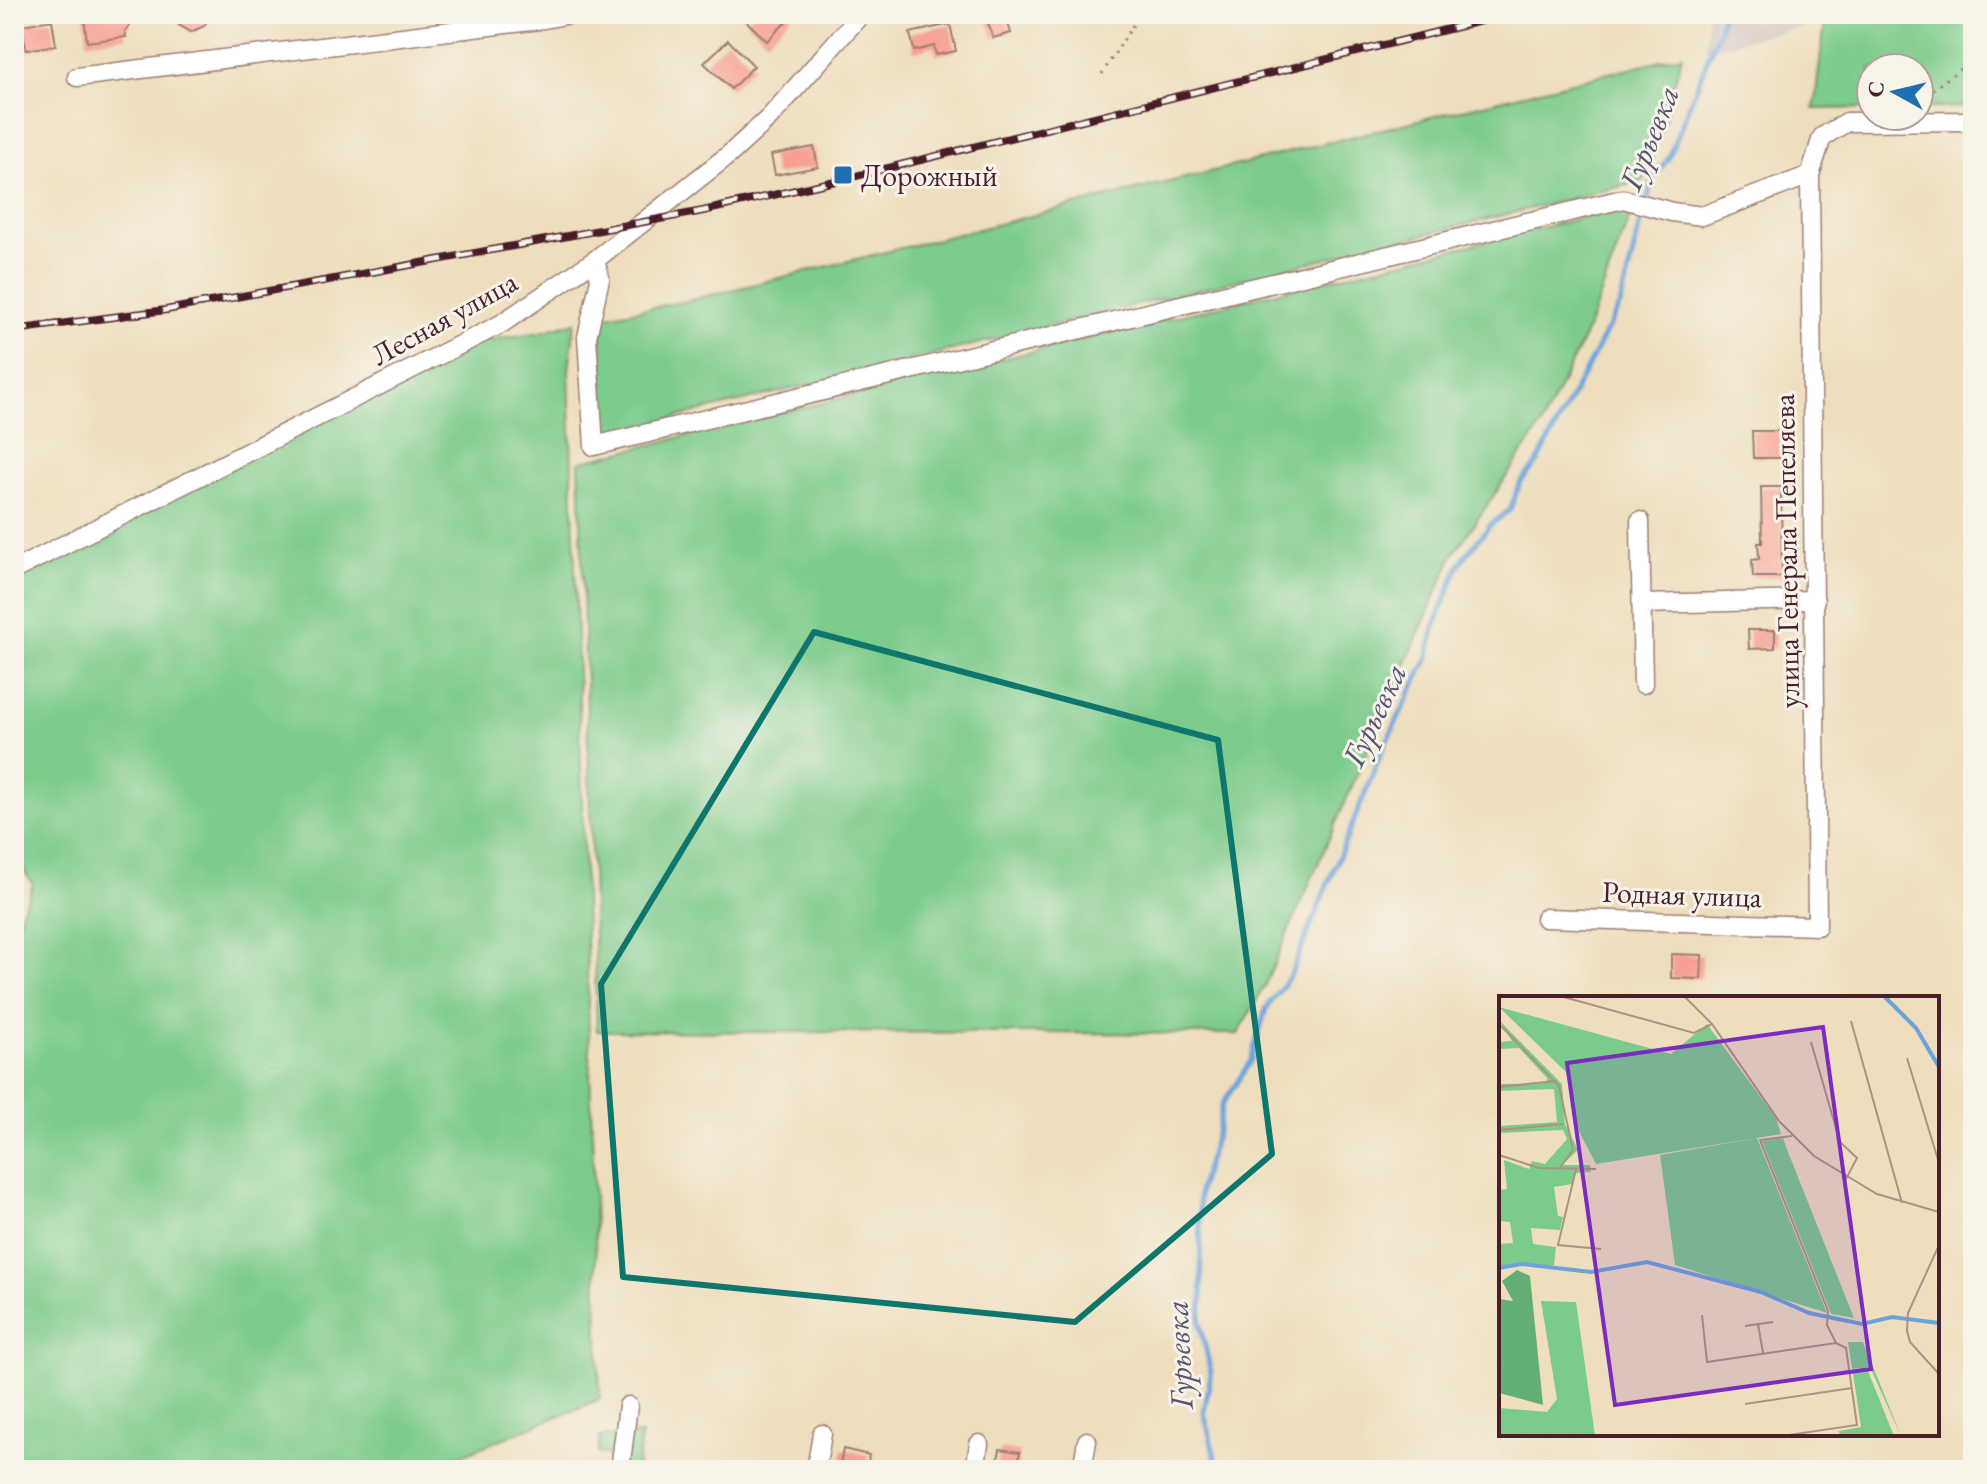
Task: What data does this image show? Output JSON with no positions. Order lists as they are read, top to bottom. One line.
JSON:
{"streets":{"street":["Лесная улица","улица Генерала Пепеляева","Родная улица"]},"crossings":[["улица Генерала Пепеляева","Родная улица"]],"water":["Гурьевка"],"places":{"transit":["Дорожный"]},"north":"left"}
